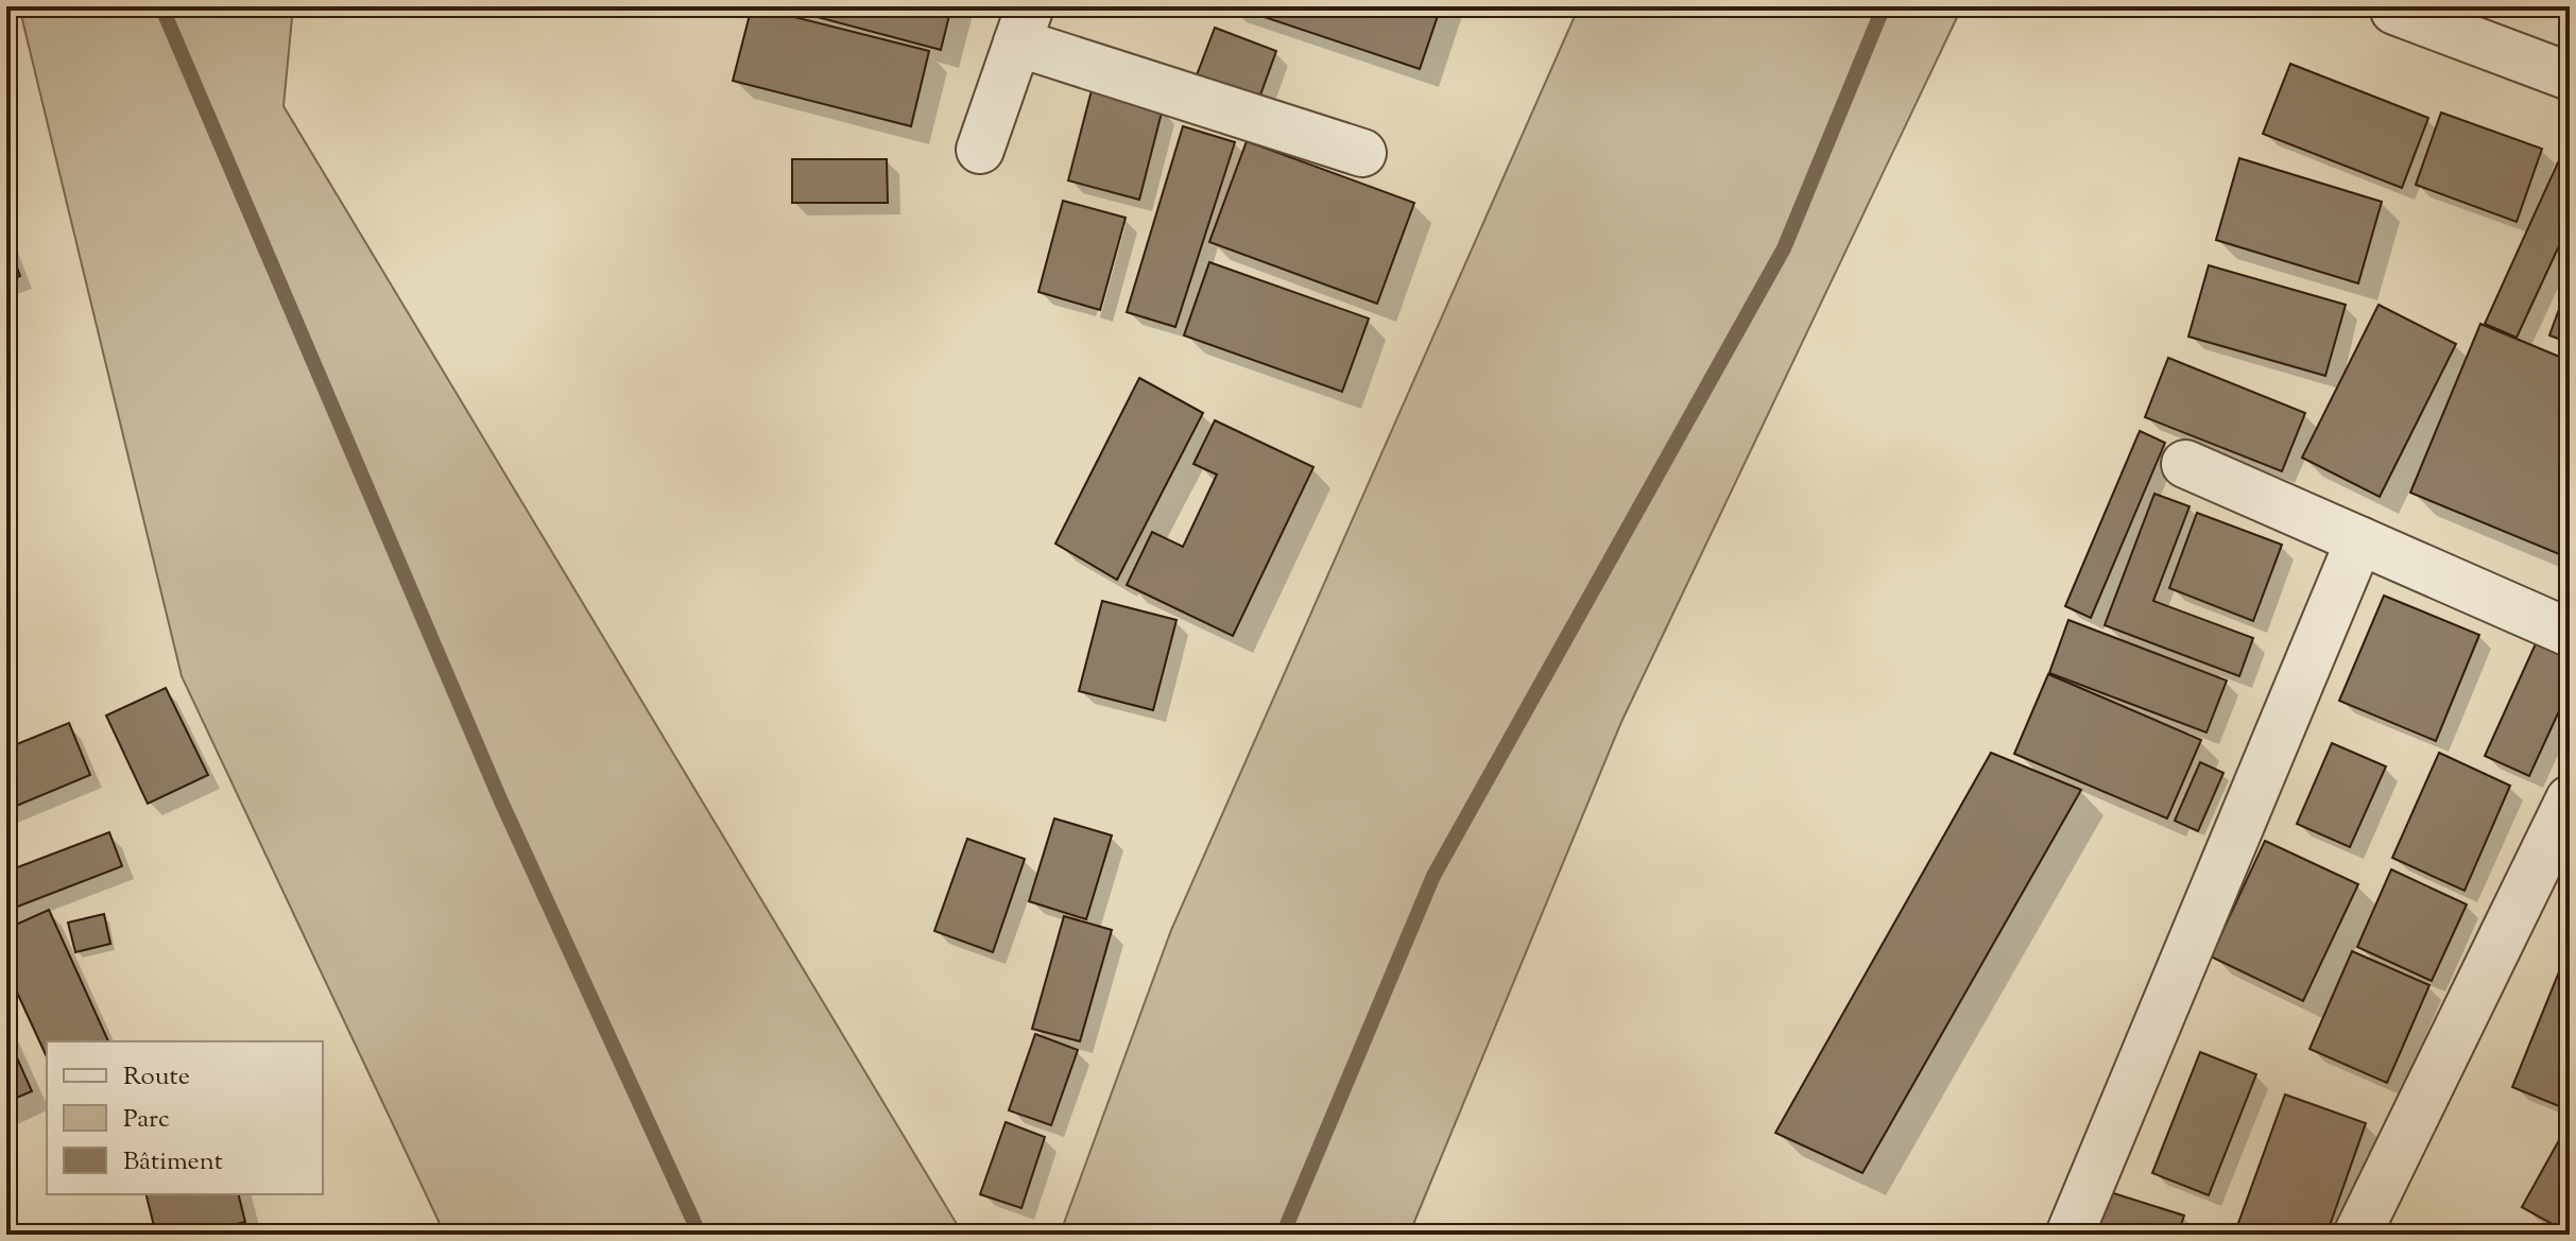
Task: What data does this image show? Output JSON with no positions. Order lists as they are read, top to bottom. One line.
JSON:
{"legend":["Route","Parc","Bâtiment"]}
